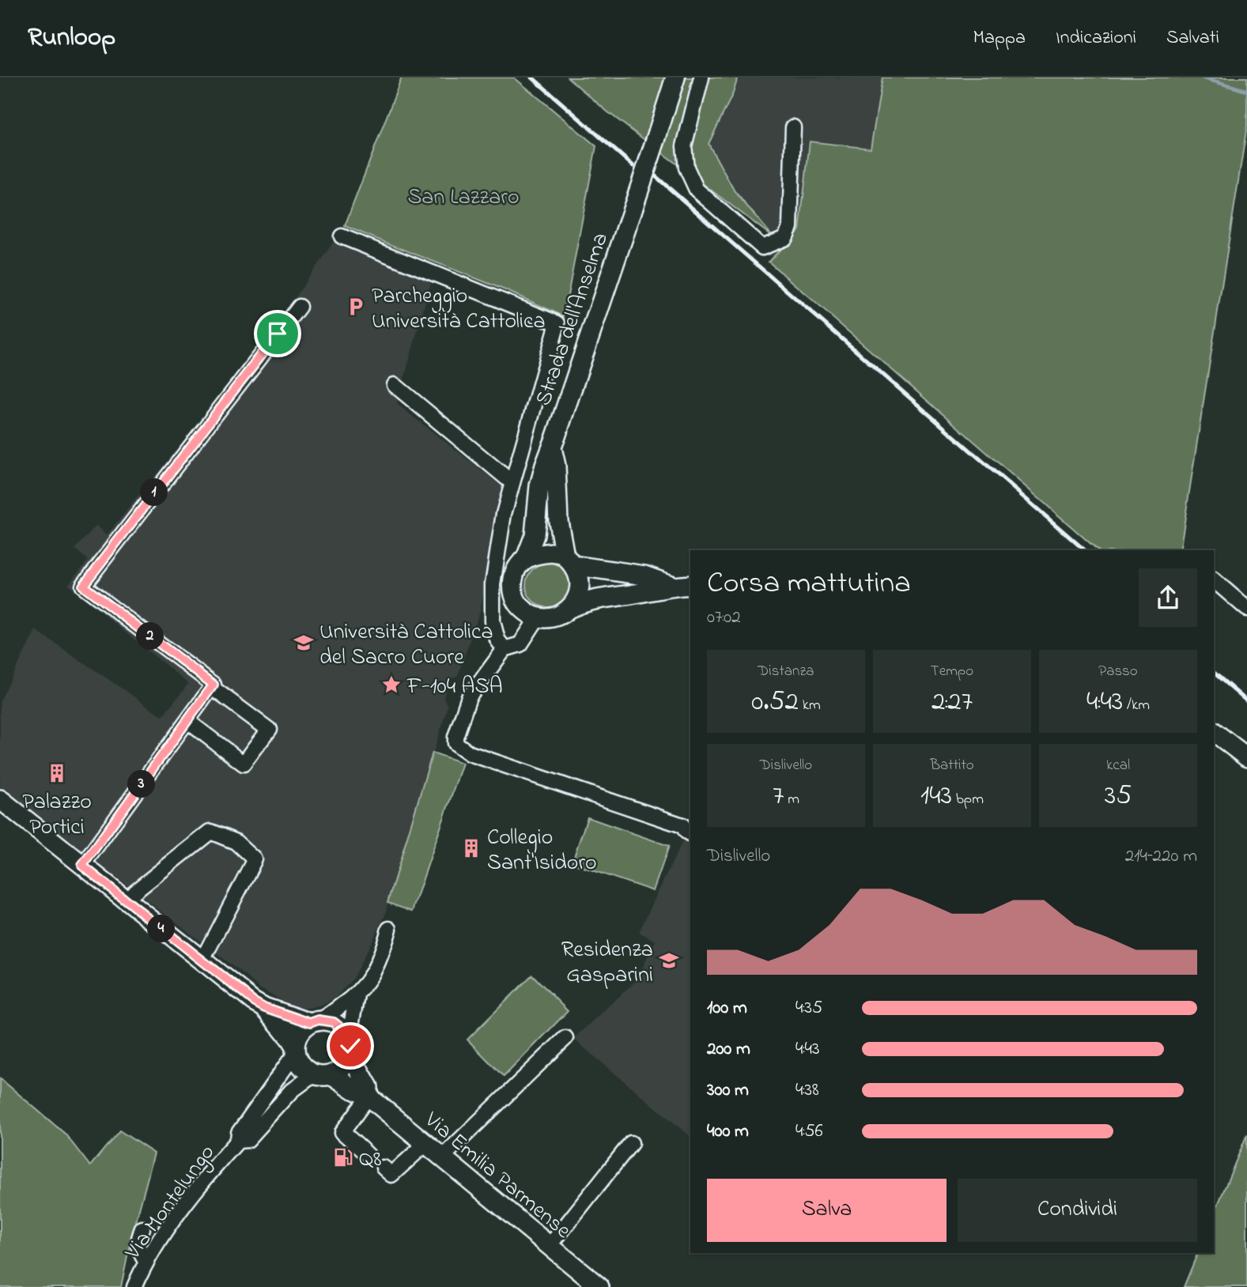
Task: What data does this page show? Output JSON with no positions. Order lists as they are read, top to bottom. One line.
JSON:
{"streets":{"main road":["Strada dell'Anselma","Via Emilia Parmense"],"street":["Via Montelungo"]},"crossings":[["Via Emilia Parmense","Via Montelungo"]],"parks":["San Lazzaro"],"places":{"parking":["Parcheggio Università Cattolica"],"school or university":["Università Cattolica del Sacro Cuore","Residenza Gasparini"],"place":["F-104 ASA"],"building":["Palazzo Portici","Collegio Sant'Isidoro"],"fuel station":["Q8"]},"page":{"header":"Runloop","nav":["Mappa","Indicazioni","Salvati"],"pins":["1","2","3","4"],"heading":["Corsa mattutina","07:02"],"stats":[["Distanza","0.52 km"],["Tempo","2:27"],["Passo","4:43 /km"],["Dislivello","7 m"],["Battito","143 bpm"],["kcal","35"]],"chart":["Dislivello","214–220 m"],"list":[{"name":"100 m","note":"4:35"},{"name":"200 m","note":"4:43"},{"name":"300 m","note":"4:38"},{"name":"400 m","note":"4:56"}],"buttons":["Salva","Condividi"]}}
